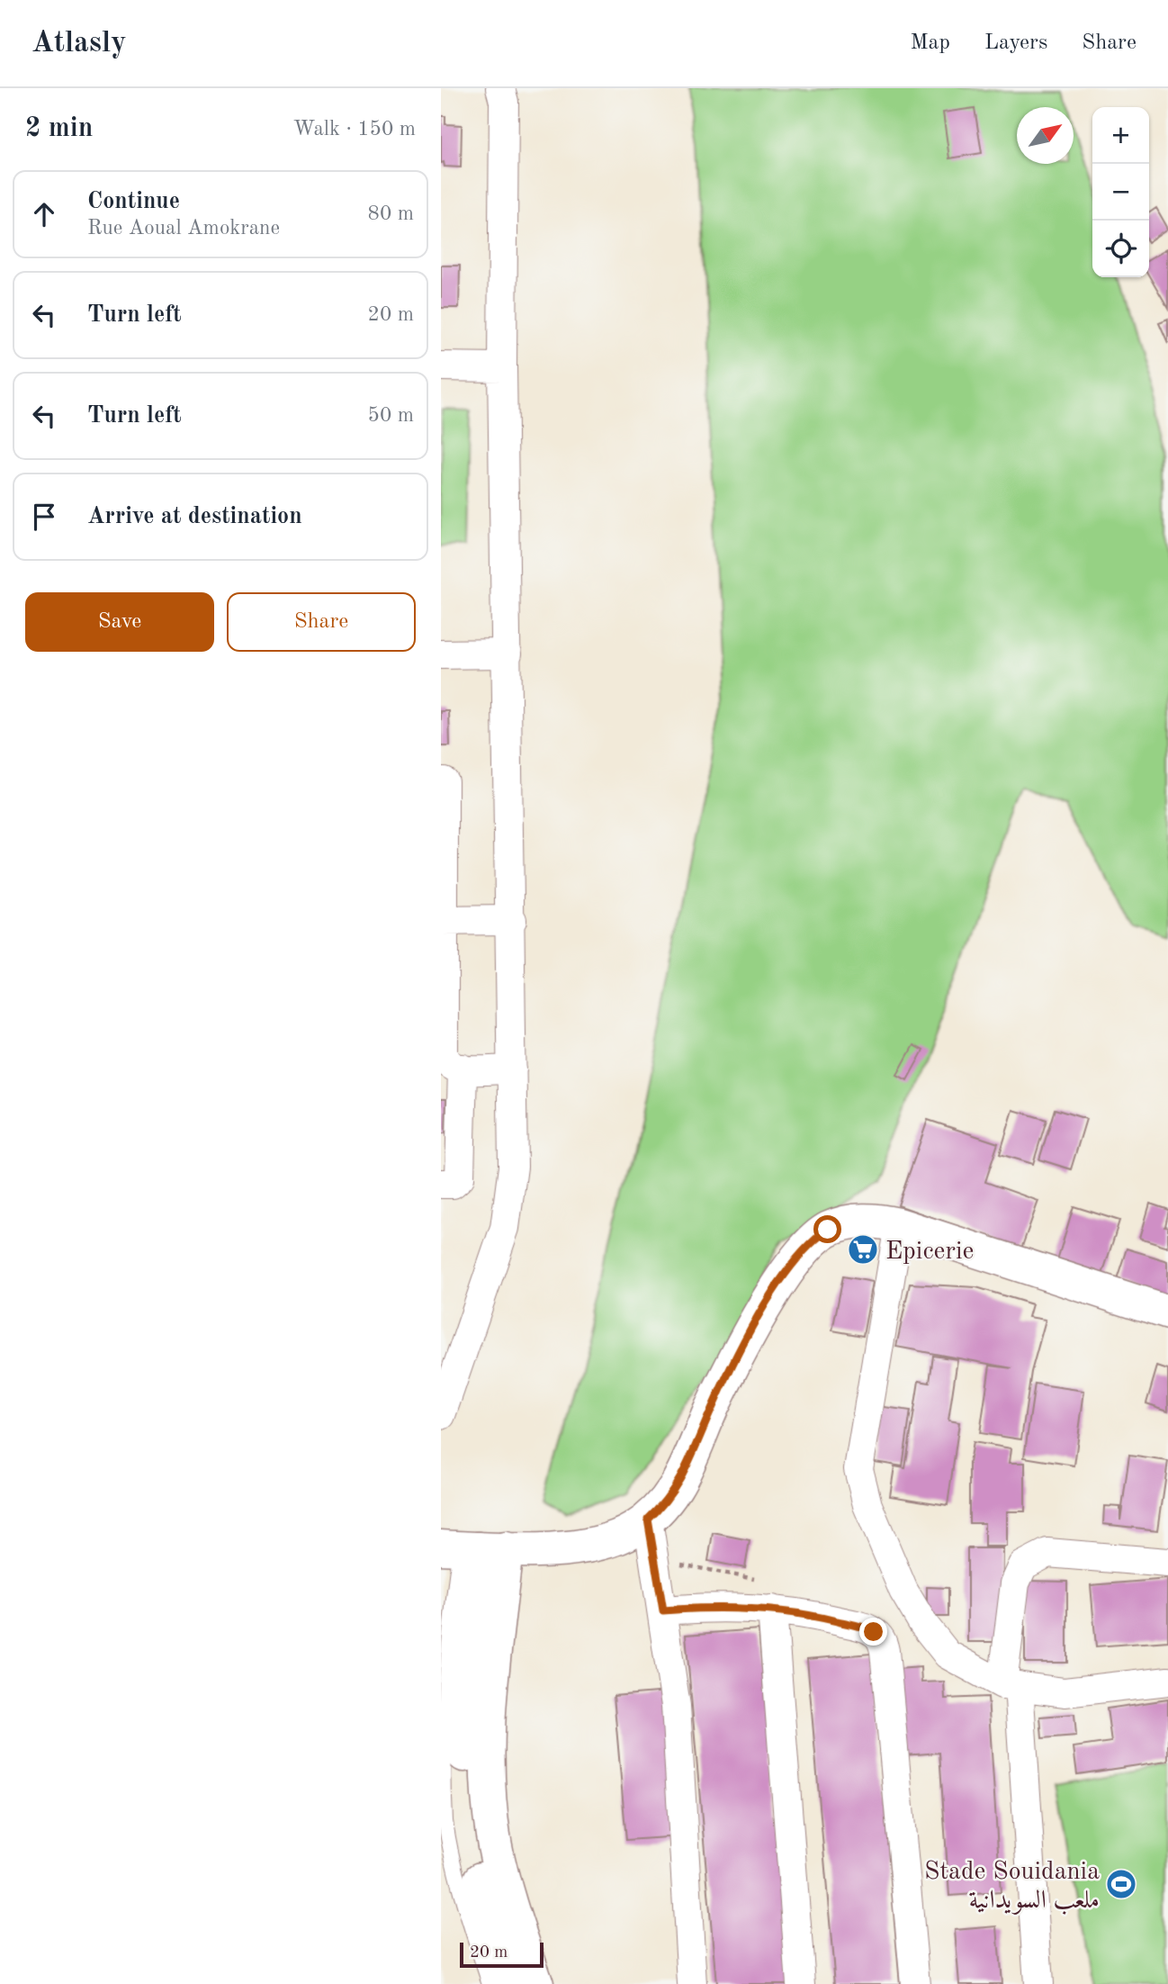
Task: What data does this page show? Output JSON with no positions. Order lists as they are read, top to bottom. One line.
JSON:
{"places":{"supermarket":["Epicerie"],"sports":["Stade Souidania ملعب السويدانية"]},"scale_bar":"20 m","north":"top right","page":{"header":"Atlasly","nav":["Map","Layers","Share"],"heading":["2 min","Walk · 150 m"],"map_buttons":["+","−"],"list":[["Continue","Rue Aoual Amokrane","80 m"],["Turn left","20 m"],["Turn left","50 m"],"Arrive at destination"],"buttons":["Save","Share"],"scale":"20 m"}}
